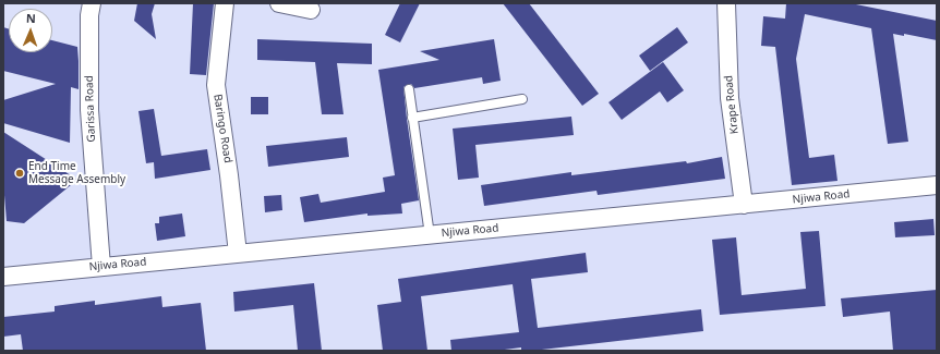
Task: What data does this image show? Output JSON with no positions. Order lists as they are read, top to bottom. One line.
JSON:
{"streets":{"street":["Krape Road","Garissa Road","Baringo Road","Njiwa Road"]},"crossings":[["Krape Road","Njiwa Road"],["Garissa Road","Njiwa Road"],["Baringo Road","Njiwa Road"]],"places":["End Time Message Assembly"],"north":"top"}
